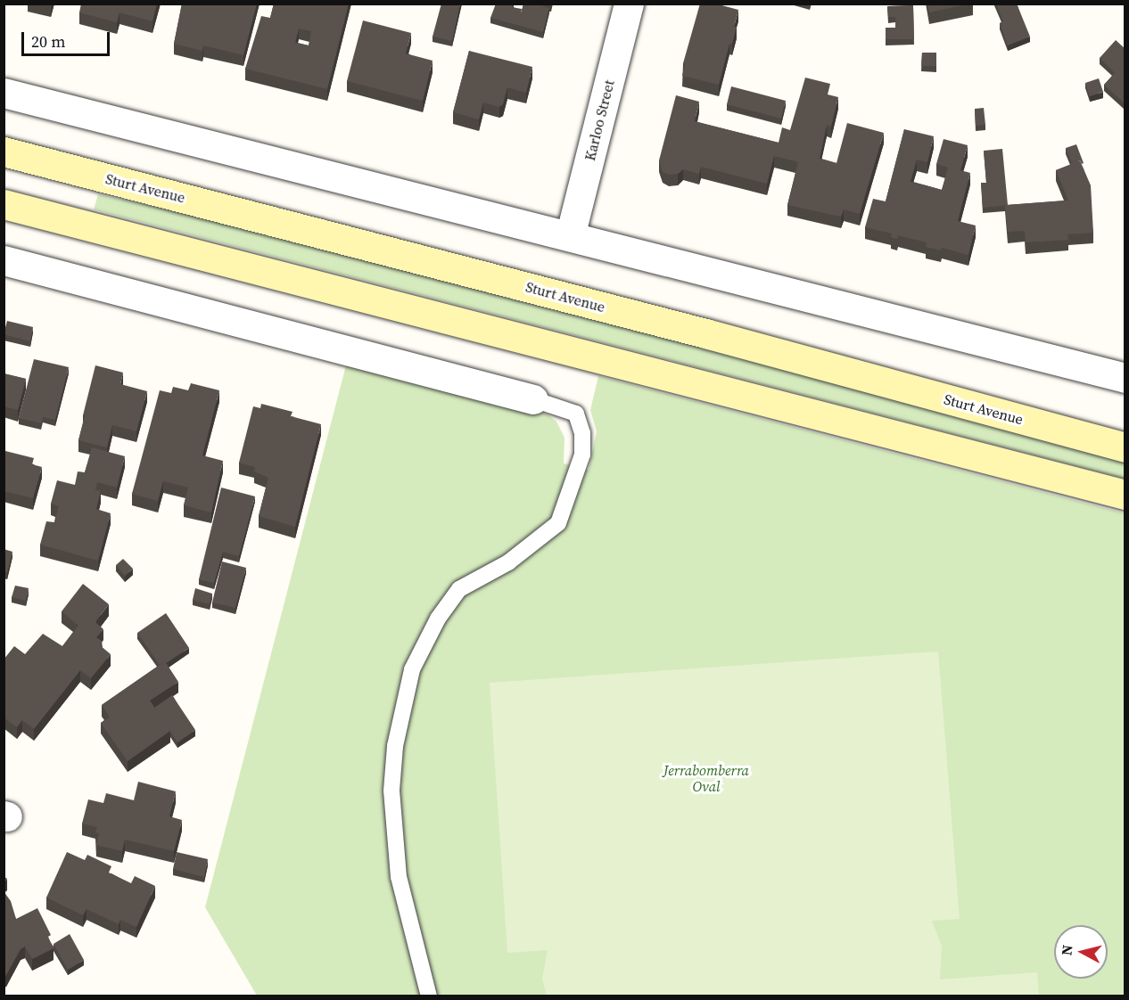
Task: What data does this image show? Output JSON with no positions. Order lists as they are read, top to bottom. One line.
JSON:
{"streets":{"main road":["Sturt Avenue"],"street":["Karloo Street"]},"parks":["Jerrabomberra Oval"],"scale_bar":"20 m","north":"left"}
